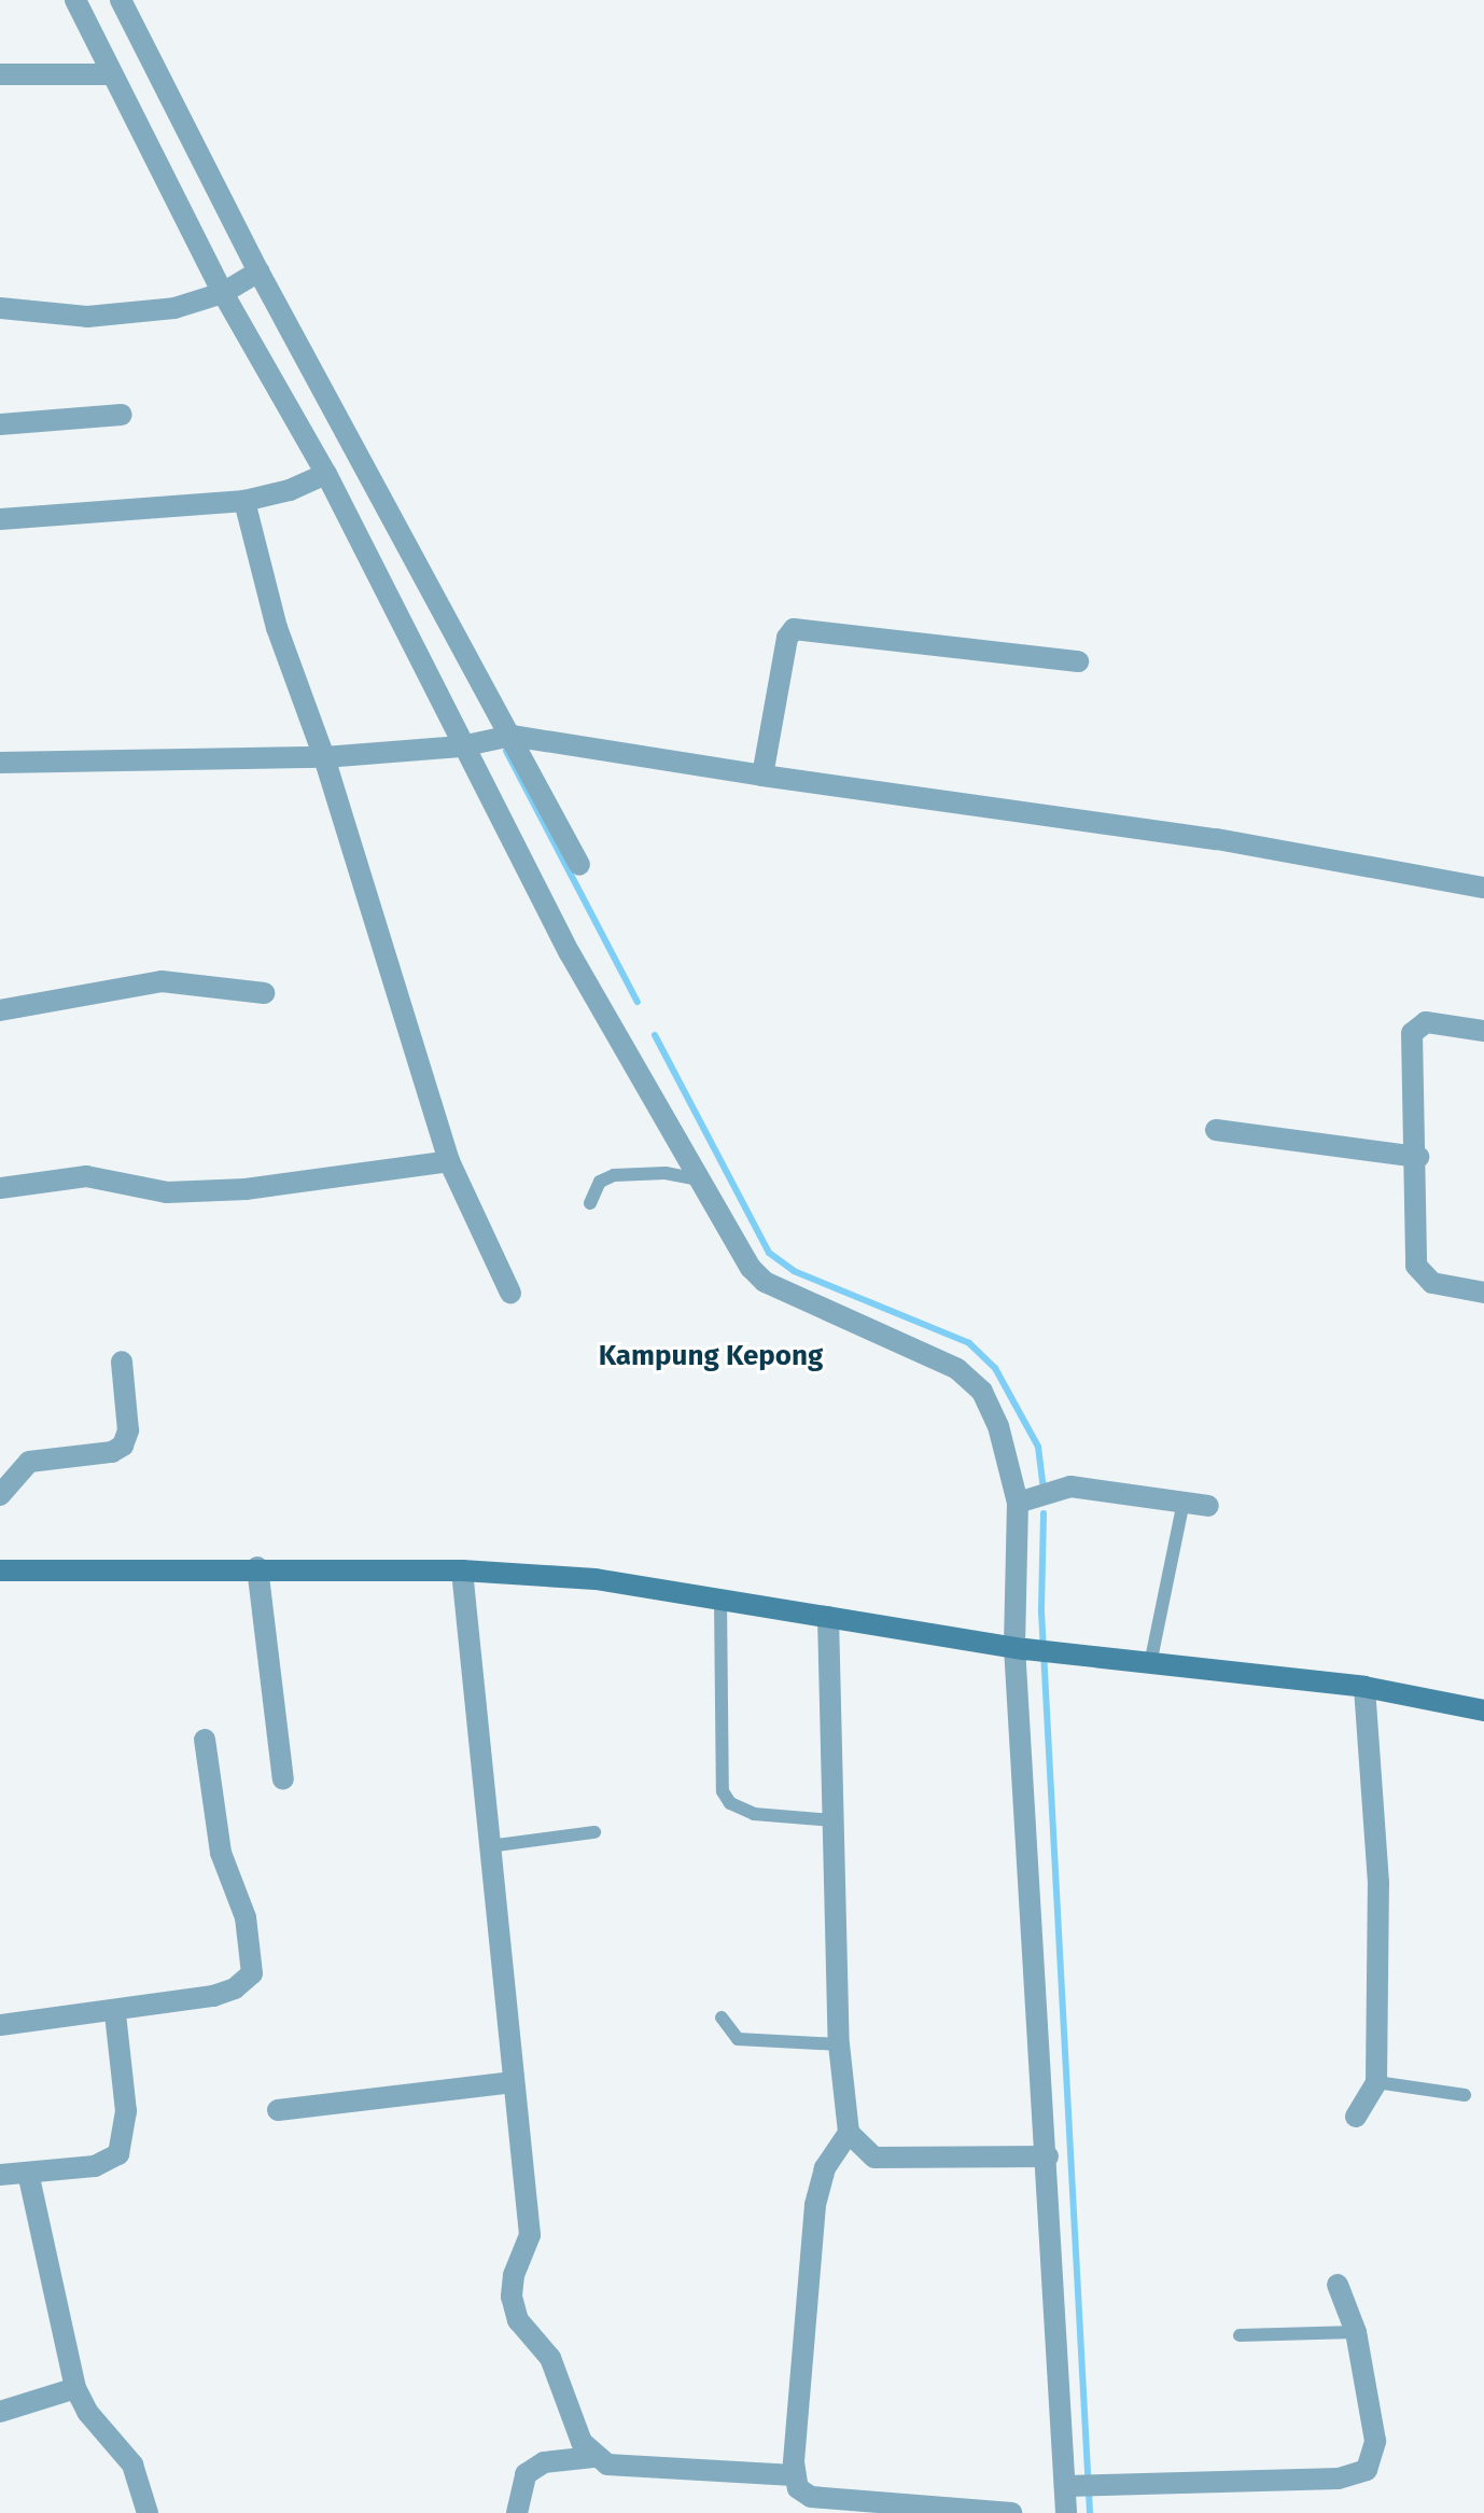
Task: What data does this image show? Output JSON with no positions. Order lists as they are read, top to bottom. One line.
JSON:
{"districts":["Kampung Kepong"]}
